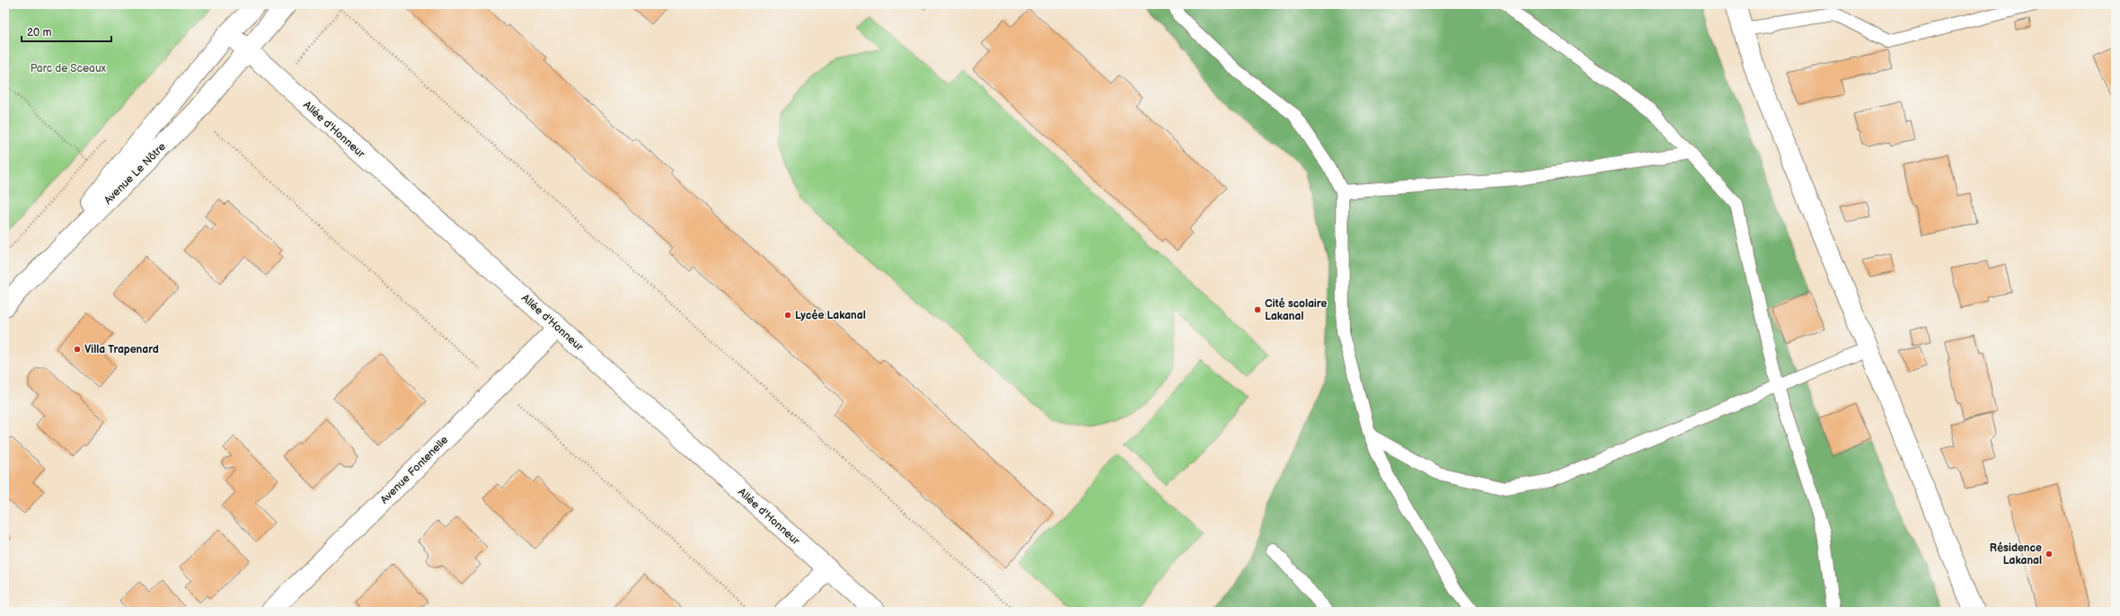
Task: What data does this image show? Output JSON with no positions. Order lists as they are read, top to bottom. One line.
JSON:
{"streets":{"main road":["Allée d'Honneur","Avenue Le Nôtre","Avenue Fontenelle"]},"crossings":[["Allée d'Honneur","Avenue Le Nôtre"],["Allée d'Honneur","Avenue Fontenelle"]],"parks":["Parc de Sceaux"],"places":["Cité scolaire Lakanal","Lycée Lakanal","Villa Trapenard","Résidence Lakanal"],"scale_bar":"20 m"}
